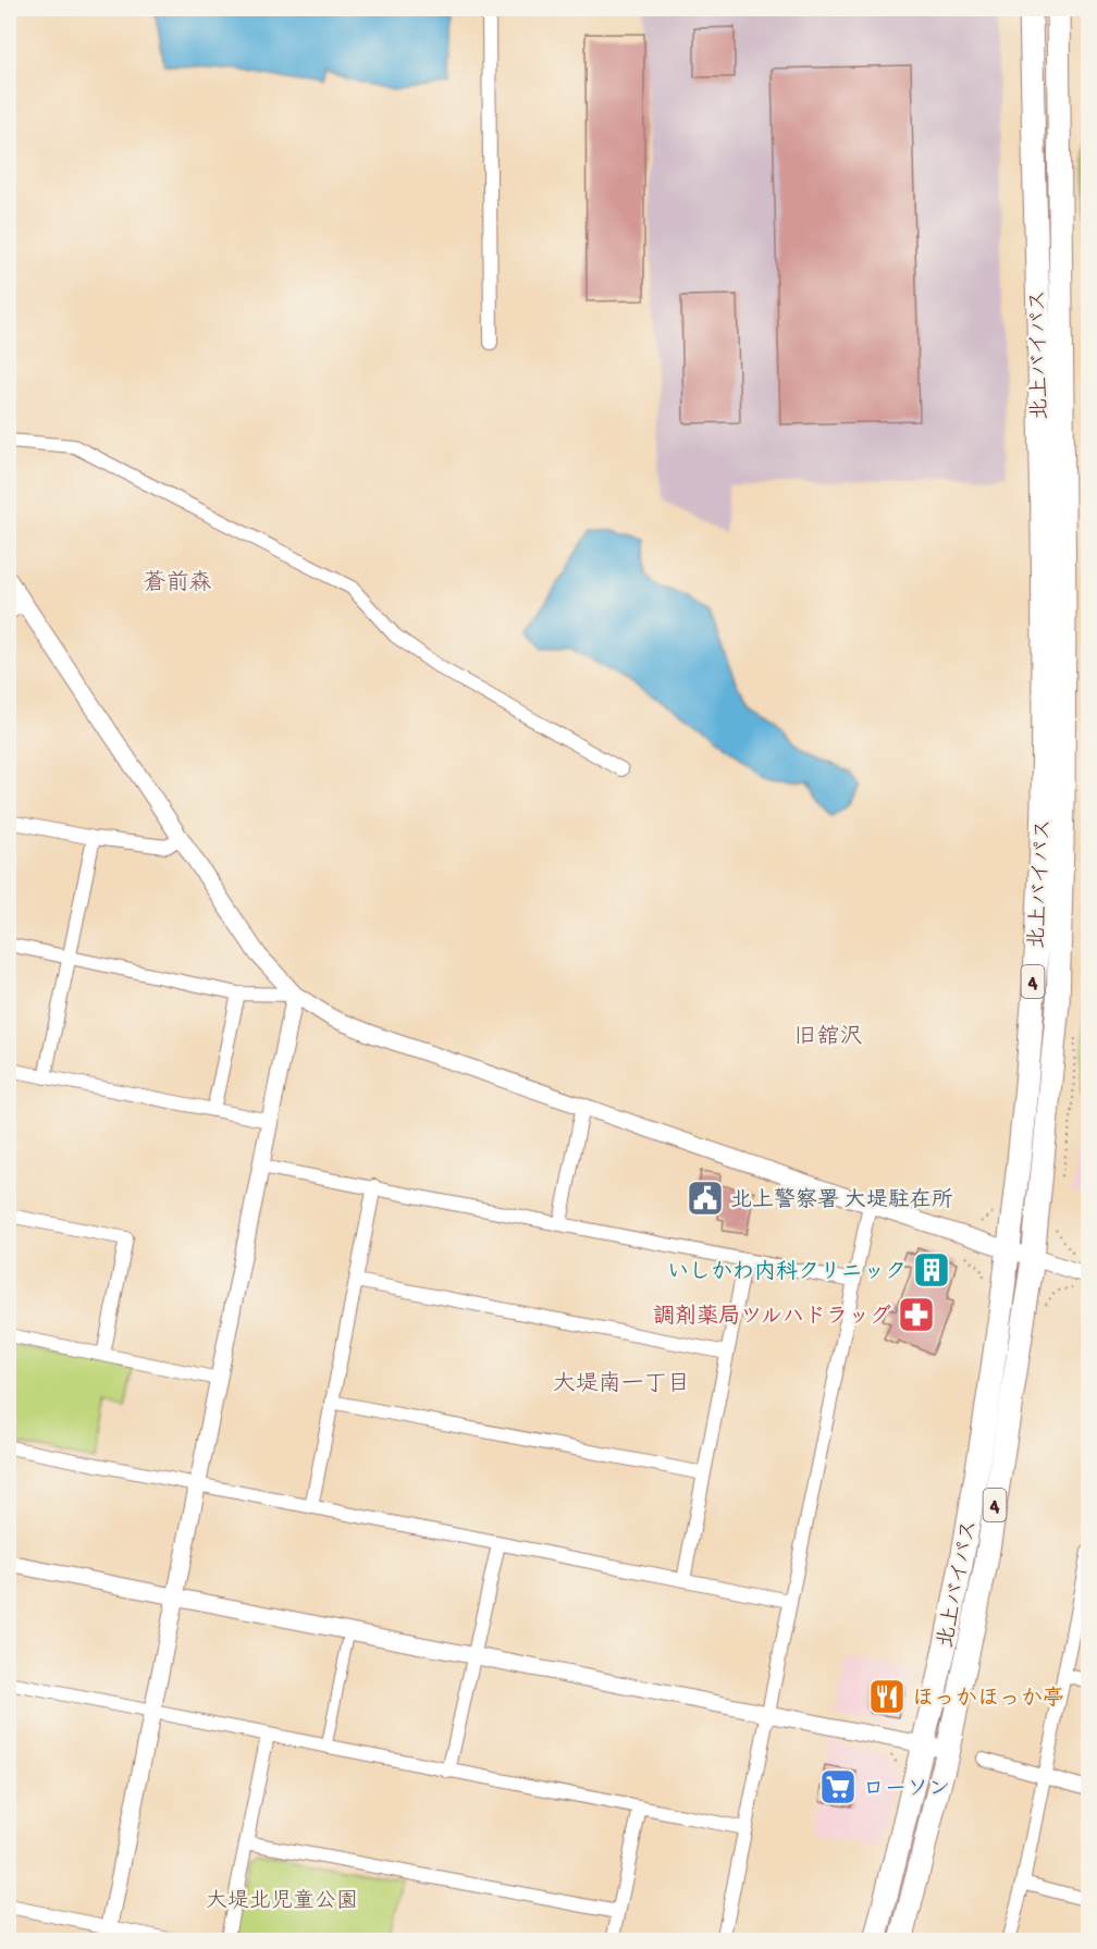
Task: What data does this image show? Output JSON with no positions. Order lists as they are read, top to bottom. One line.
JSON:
{"streets":{"highway":["北上バイパス","4"]},"districts":["蒼前森","旧舘沢","大堤南一丁目"],"parks":["大堤北児童公園"],"places":{"public building":["北上警察署 大堤駐在所"],"building":["いしかわ内科クリニック"],"pharmacy":["調剤薬局ツルハドラッグ"],"restaurant":["ほっかほっか亭"],"supermarket":["ローソン"]}}
